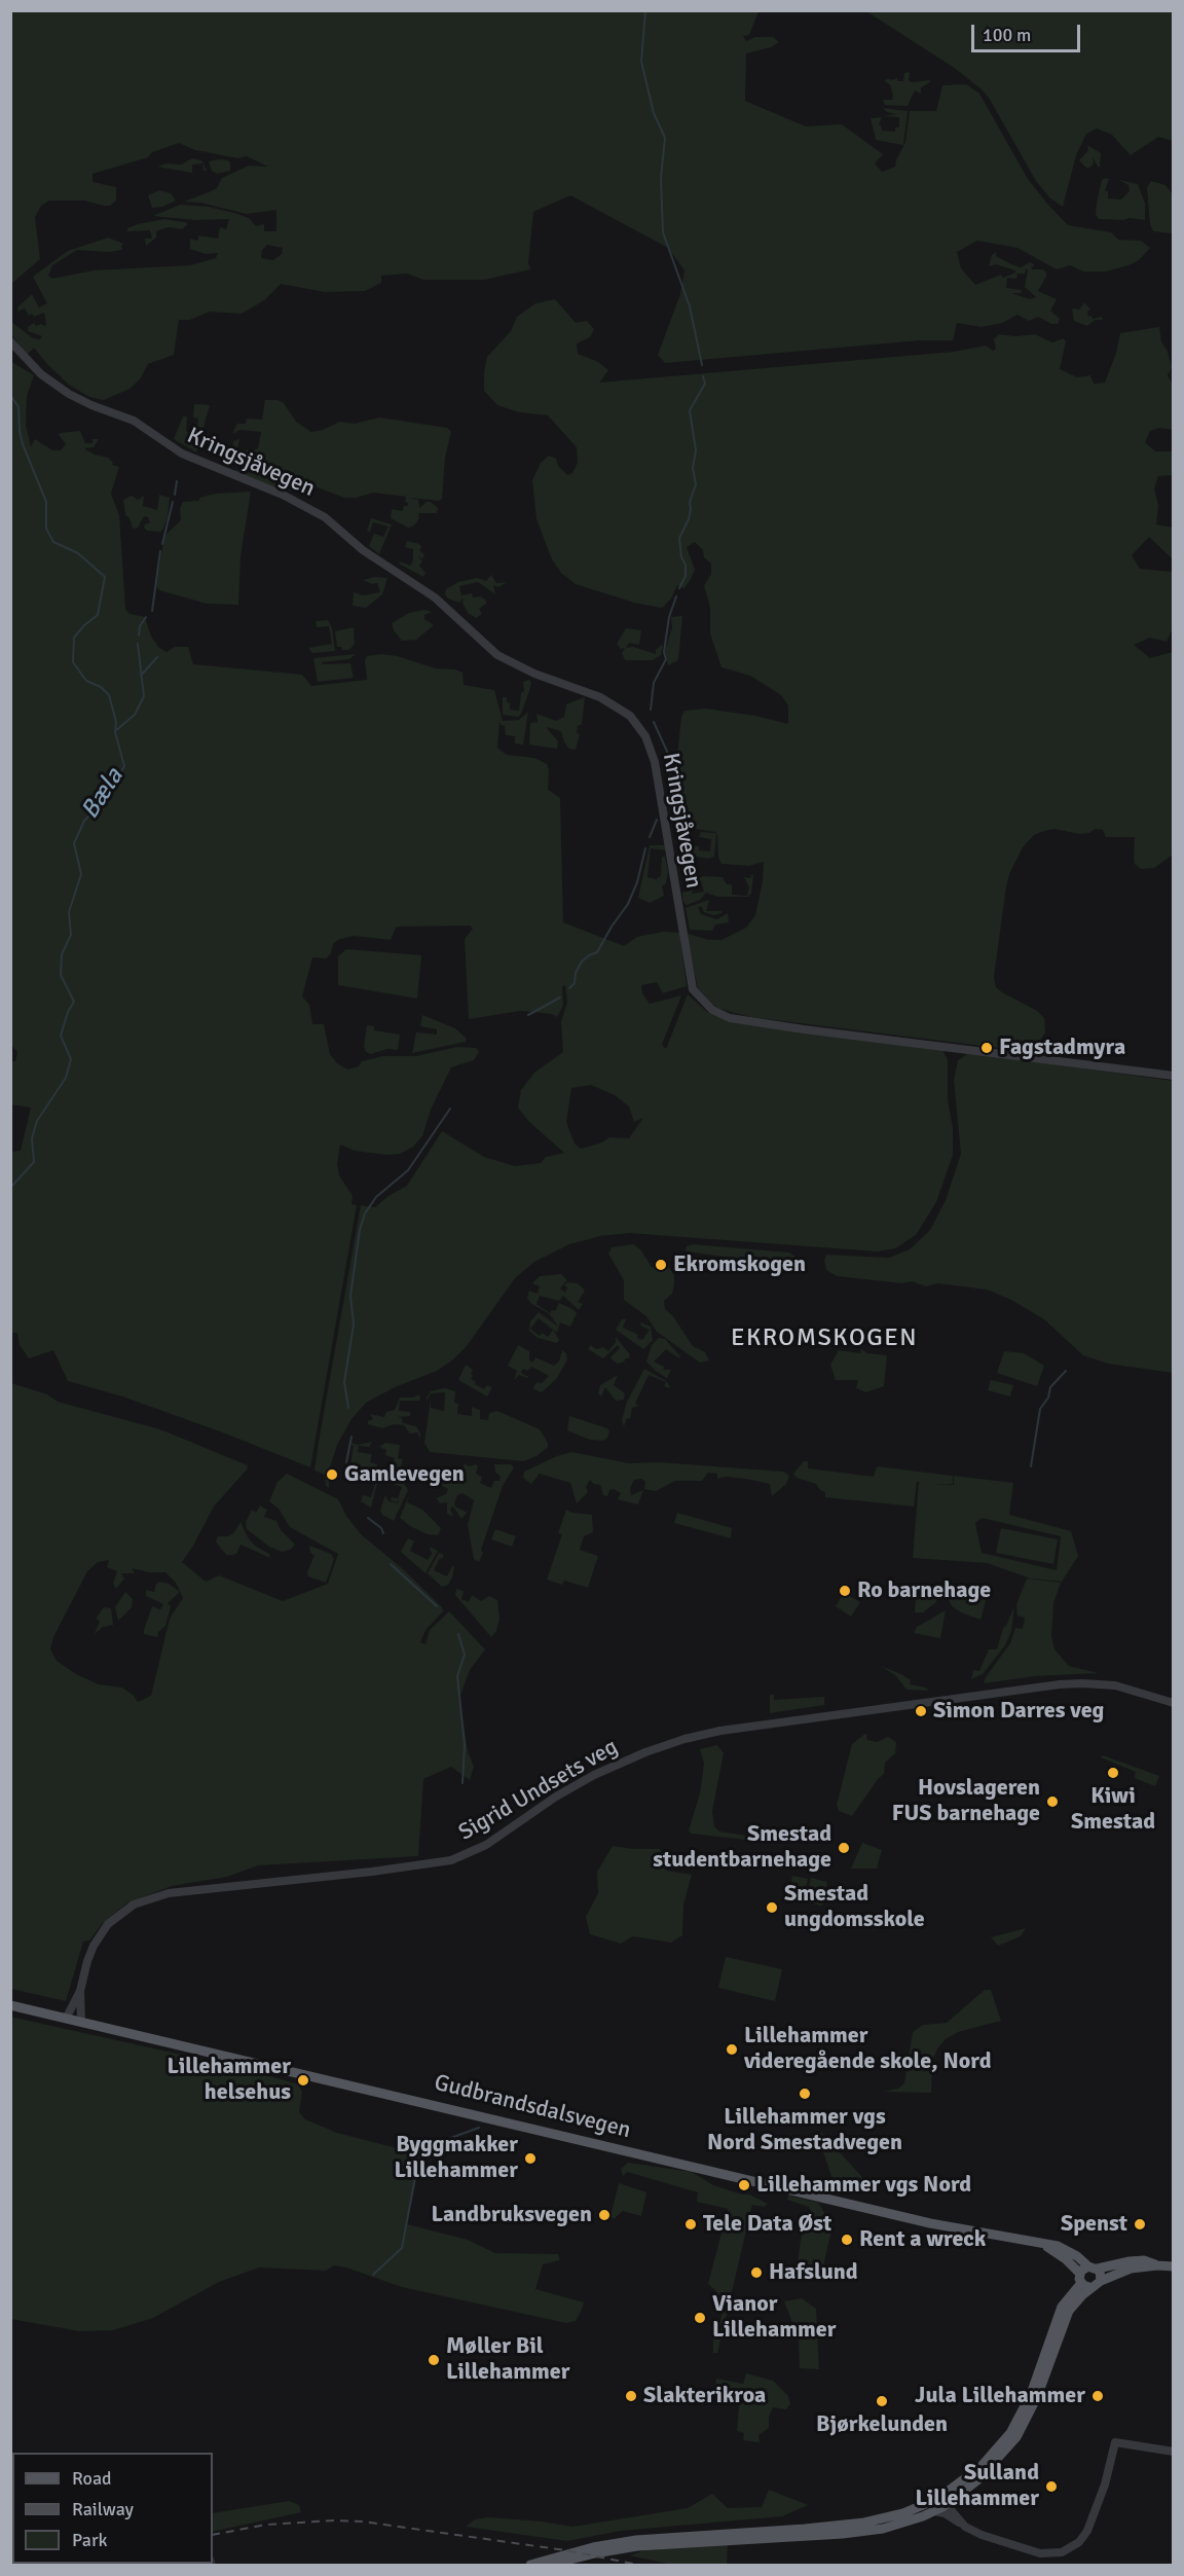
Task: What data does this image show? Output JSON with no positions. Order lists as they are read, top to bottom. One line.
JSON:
{"streets":{"main road":["Gudbrandsdalsvegen"],"street":["Kringsjåvegen","Sigrid Undsets veg"]},"crossings":[["Sigrid Undsets veg","Gudbrandsdalsvegen"]],"districts":["EKROMSKOGEN"],"water":["Bæla"],"places":["Fagstadmyra","Ekromskogen","Gamlevegen","Ro barnehage","Simon Darres veg","Kiwi Smestad","Hovslageren FUS barnehage","Smestad studentbarnehage","Smestad ungdomsskole","Lillehammer videregående skole, Nord","Lillehammer helsehus","Lillehammer vgs Nord Smestadvegen","Byggmakker Lillehammer","Lillehammer vgs Nord","Landbruksvegen","Tele Data Øst","Spenst","Rent a wreck","Hafslund","Vianor Lillehammer","Møller Bil Lillehammer","Slakterikroa","Jula Lillehammer","Bjørkelunden","Sulland Lillehammer"],"legend":["Road","Railway","Park"],"scale_bar":"100 m"}
